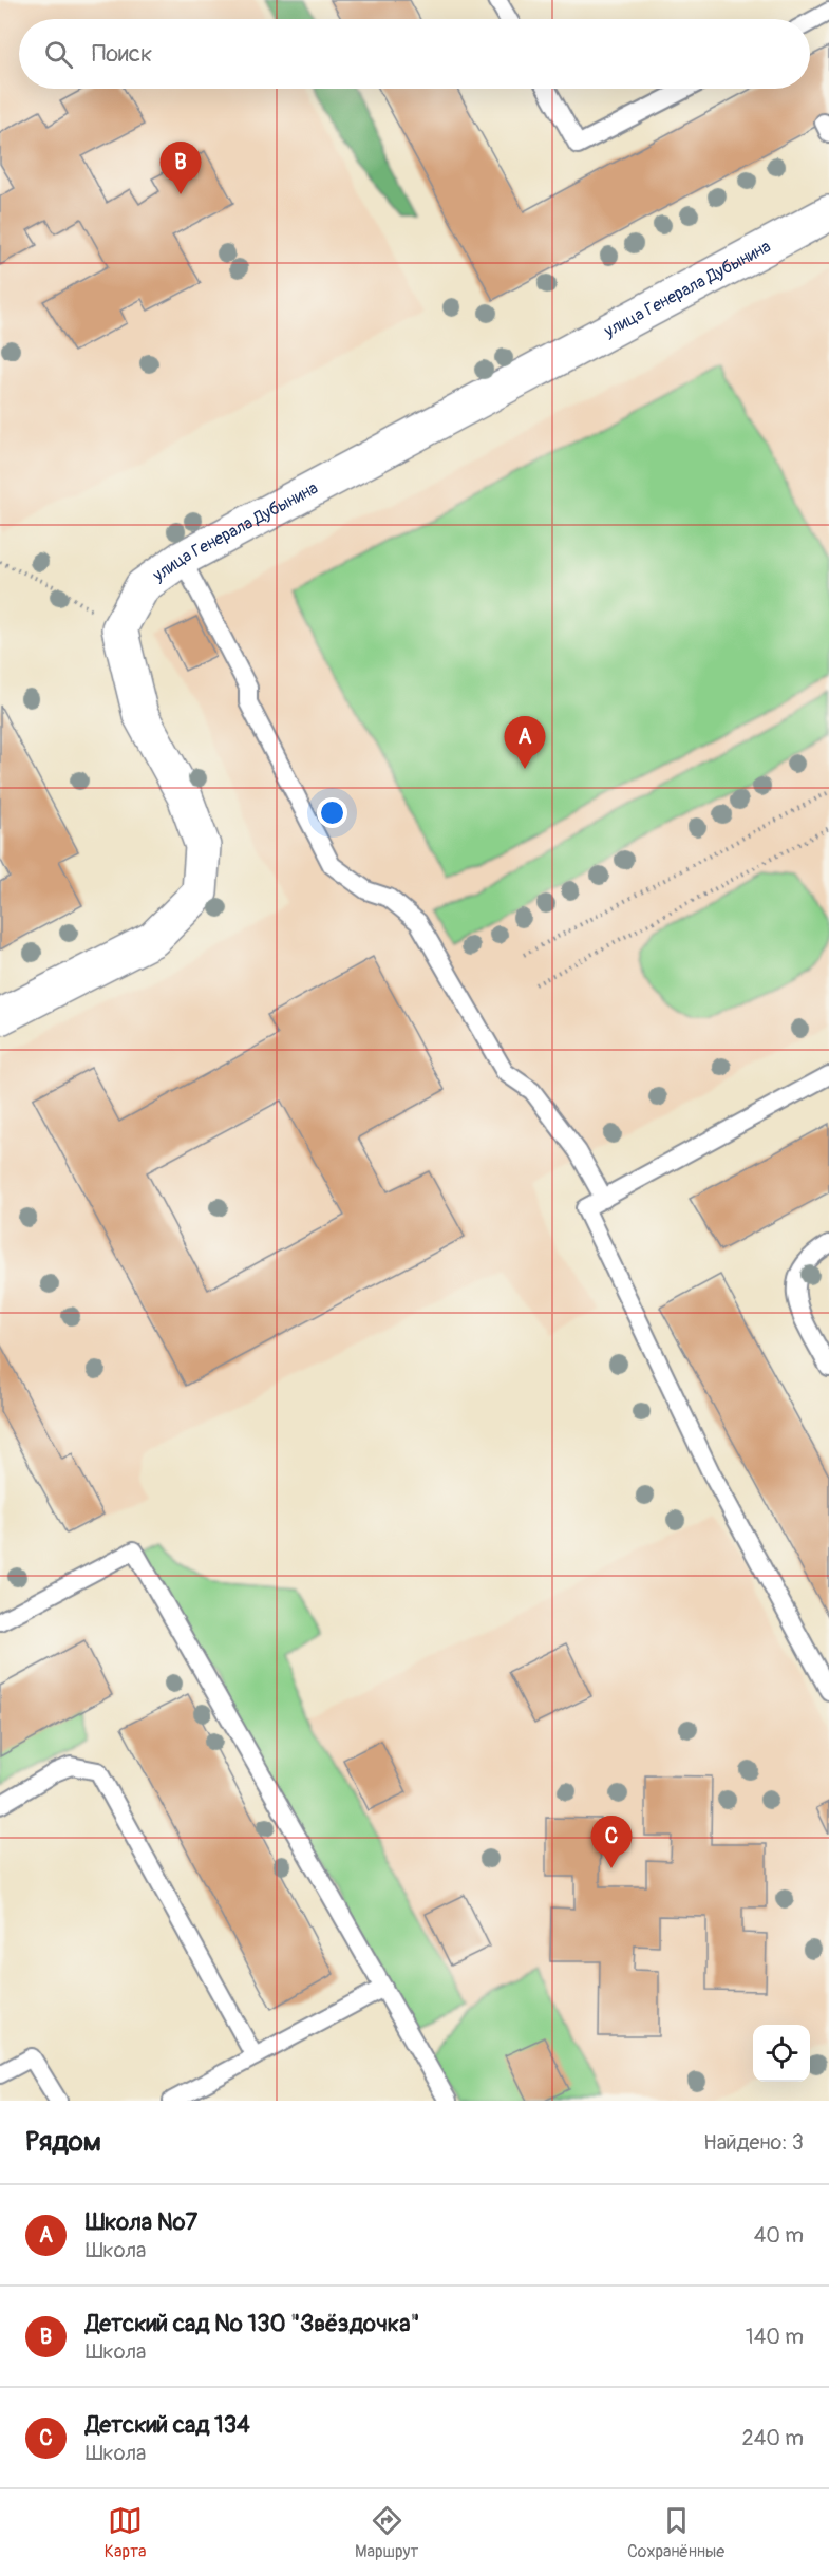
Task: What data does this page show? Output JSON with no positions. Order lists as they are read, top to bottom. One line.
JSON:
{"streets":{"street":["улица Генерала Дубынина"]},"page":{"search":"Поиск","pins":["B","A","C"],"heading":["Рядом","Найдено: 3"],"list":[{"mark":"A","name":"Школа №7","note":"Школа","value":"40 m"},{"mark":"B","name":"Детский сад № 130 \"Звёздочка\"","note":"Школа","value":"140 m"},{"mark":"C","name":"Детский сад 134","note":"Школа","value":"240 m"}],"nav":["Карта","Маршрут","Сохранённые"]}}
